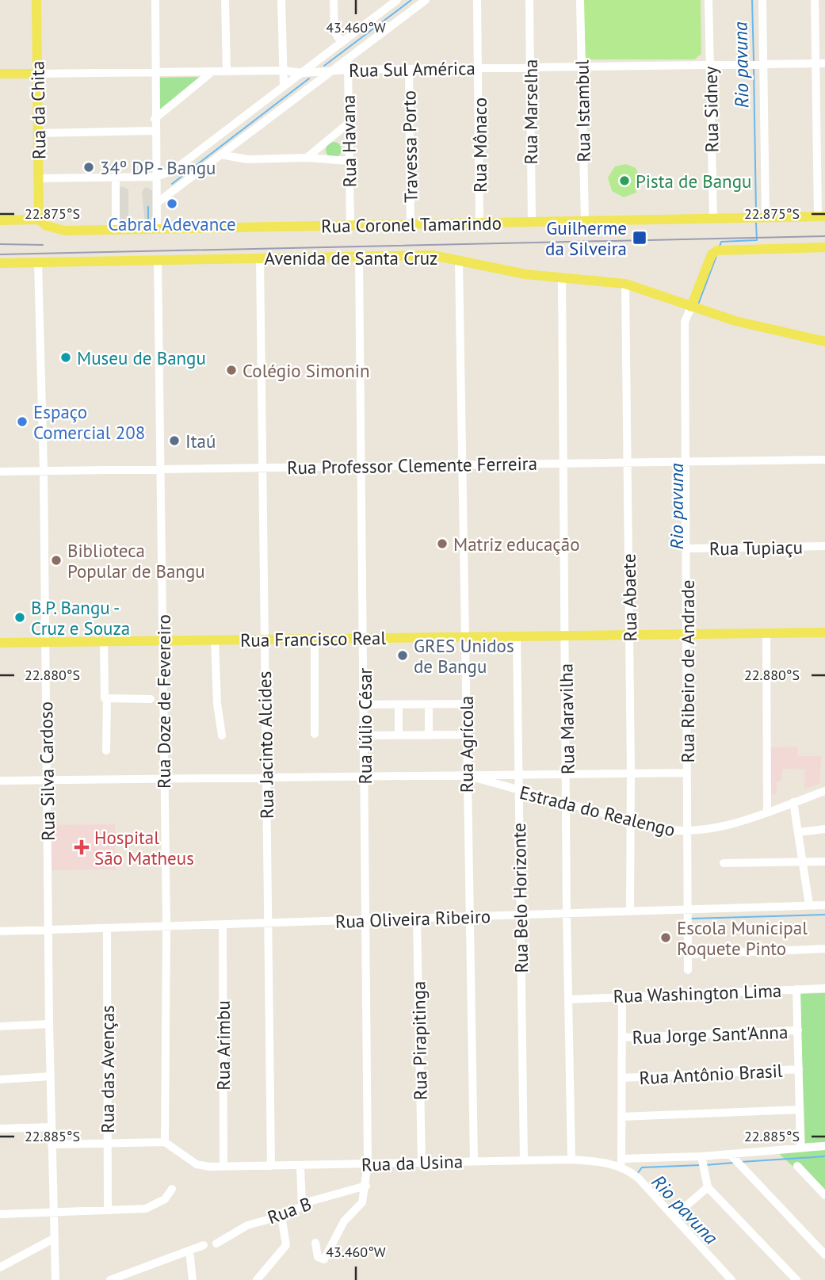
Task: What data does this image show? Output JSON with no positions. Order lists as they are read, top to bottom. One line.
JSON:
{"streets":{"main road":["Rua Sul América","Rua da Chita","Rua Coronel Tamarindo","Avenida de Santa Cruz","Rua Francisco Real"],"street":["Rua Sidney","Rua Istambul","Rua Marselha","Rua Havana","Rua Mônaco","Travessa Porto","Rua Professor Clemente Ferreira","Rua Tupiaçu","Rua Abaete","Rua Ribeiro de Andrade","Rua Doze de Fevereiro","Rua Maravilha","Rua Júlio César","Rua Agrícola","Rua Jacinto Alcides","Rua Silva Cardoso","Estrada do Realengo","Rua Belo Horizonte","Rua Oliveira Ribeiro","Rua Washington Lima","Rua Jorge Sant'Anna","Rua Pirapitinga","Rua Arimbu","Rua das Avenças","Rua Antônio Brasil","Rua da Usina","Rua B"]},"crossings":[["Rua Sul América","Rua Sidney"],["Rua Sul América","Rua da Chita"],["Rua Sul América","Rua Istambul"],["Rua Sul América","Rua Marselha"],["Rua Sul América","Rua Havana"],["Rua Sul América","Rua Mônaco"],["Rua Sul América","Travessa Porto"],["Rua Sidney","Rua Coronel Tamarindo"],["Rua da Chita","Rua Coronel Tamarindo"],["Rua Istambul","Rua Coronel Tamarindo"],["Rua Marselha","Rua Coronel Tamarindo"],["Rua Havana","Rua Coronel Tamarindo"],["Rua Mônaco","Rua Coronel Tamarindo"],["Travessa Porto","Rua Coronel Tamarindo"],["Avenida de Santa Cruz","Rua Abaete"],["Avenida de Santa Cruz","Rua Ribeiro de Andrade"],["Avenida de Santa Cruz","Rua Doze de Fevereiro"],["Avenida de Santa Cruz","Rua Maravilha"],["Avenida de Santa Cruz","Rua Júlio César"],["Avenida de Santa Cruz","Rua Agrícola"],["Avenida de Santa Cruz","Rua Jacinto Alcides"],["Avenida de Santa Cruz","Rua Silva Cardoso"],["Rua Professor Clemente Ferreira","Rua Abaete"],["Rua Professor Clemente Ferreira","Rua Ribeiro de Andrade"],["Rua Professor Clemente Ferreira","Rua Doze de Fevereiro"],["Rua Professor Clemente Ferreira","Rua Maravilha"],["Rua Professor Clemente Ferreira","Rua Júlio César"],["Rua Professor Clemente Ferreira","Rua Agrícola"],["Rua Professor Clemente Ferreira","Rua Jacinto Alcides"],["Rua Professor Clemente Ferreira","Rua Silva Cardoso"],["Rua Tupiaçu","Rua Ribeiro de Andrade"],["Rua Abaete","Rua Francisco Real"],["Rua Abaete","Estrada do Realengo"],["Rua Abaete","Rua Oliveira Ribeiro"],["Rua Francisco Real","Rua Ribeiro de Andrade"],["Rua Francisco Real","Rua Doze de Fevereiro"],["Rua Francisco Real","Rua Maravilha"],["Rua Francisco Real","Rua Júlio César"],["Rua Francisco Real","Rua Agrícola"],["Rua Francisco Real","Rua Jacinto Alcides"],["Rua Francisco Real","Rua Silva Cardoso"],["Rua Francisco Real","Rua Belo Horizonte"],["Rua Ribeiro de Andrade","Estrada do Realengo"],["Rua Ribeiro de Andrade","Rua Oliveira Ribeiro"],["Rua Doze de Fevereiro","Rua Oliveira Ribeiro"],["Rua Doze de Fevereiro","Rua da Usina"],["Rua Maravilha","Estrada do Realengo"],["Rua Maravilha","Rua Oliveira Ribeiro"],["Rua Maravilha","Rua Washington Lima"],["Rua Maravilha","Rua da Usina"],["Rua Júlio César","Rua Oliveira Ribeiro"],["Rua Júlio César","Rua da Usina"],["Rua Júlio César","Rua B"],["Rua Agrícola","Estrada do Realengo"],["Rua Agrícola","Rua Oliveira Ribeiro"],["Rua Agrícola","Rua da Usina"],["Rua Jacinto Alcides","Rua Oliveira Ribeiro"],["Rua Jacinto Alcides","Rua da Usina"],["Rua Silva Cardoso","Rua Oliveira Ribeiro"],["Estrada do Realengo","Rua Belo Horizonte"],["Rua Belo Horizonte","Rua Oliveira Ribeiro"],["Rua Belo Horizonte","Rua da Usina"],["Rua Oliveira Ribeiro","Rua Pirapitinga"],["Rua Oliveira Ribeiro","Rua Arimbu"],["Rua Oliveira Ribeiro","Rua das Avenças"],["Rua Pirapitinga","Rua da Usina"],["Rua Arimbu","Rua da Usina"]],"water":["Rio pavuna"],"places":{"other":["34º DP - Bangu","Pista de Bangu","Cabral Adevance","Museu de Bangu","Colégio Simonin","Espaço Comercial 208","Itaú","Matriz educação","Biblioteca Popular de Bangu","B.P. Bangu - Cruz e Souza","GRES Unidos de Bangu","Escola Municipal Roquete Pinto"],"transit":["Guilherme da Silveira"],"health":["Hospital São Matheus"]},"coordinates":["43.460°W","22.875°S","22.880°S","22.885°S"]}
